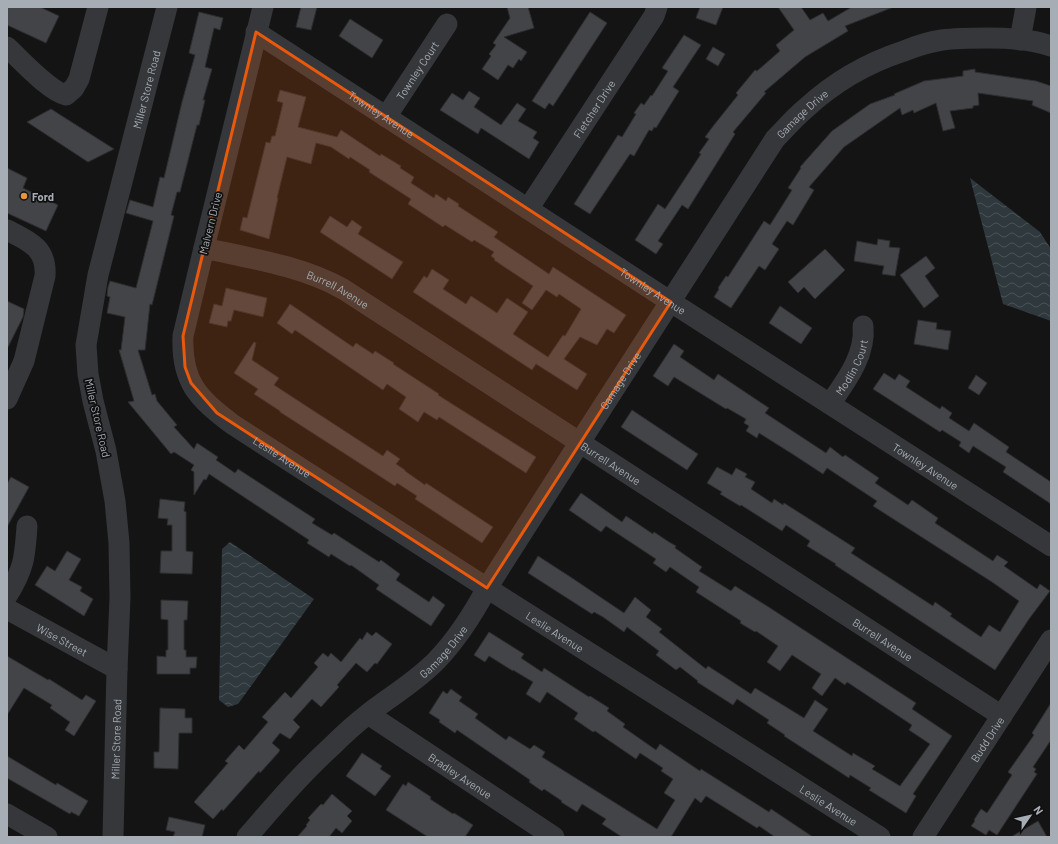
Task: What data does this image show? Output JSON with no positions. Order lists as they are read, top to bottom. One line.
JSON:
{"streets":{"street":["Townley Court","Miller Store Road","Fletcher Drive","Townley Avenue","Gamage Drive","Malvern Drive","Burrell Avenue","Modlin Court","Leslie Avenue","Wise Street","Budd Drive","Bradley Avenue"]},"crossings":[["Townley Court","Townley Avenue"],["Miller Store Road","Wise Street"],["Fletcher Drive","Townley Avenue"],["Townley Avenue","Gamage Drive"],["Townley Avenue","Malvern Drive"],["Townley Avenue","Modlin Court"],["Gamage Drive","Burrell Avenue"],["Gamage Drive","Leslie Avenue"],["Gamage Drive","Bradley Avenue"],["Malvern Drive","Burrell Avenue"],["Malvern Drive","Leslie Avenue"],["Burrell Avenue","Budd Drive"]],"places":["Ford"],"north":"top right"}
